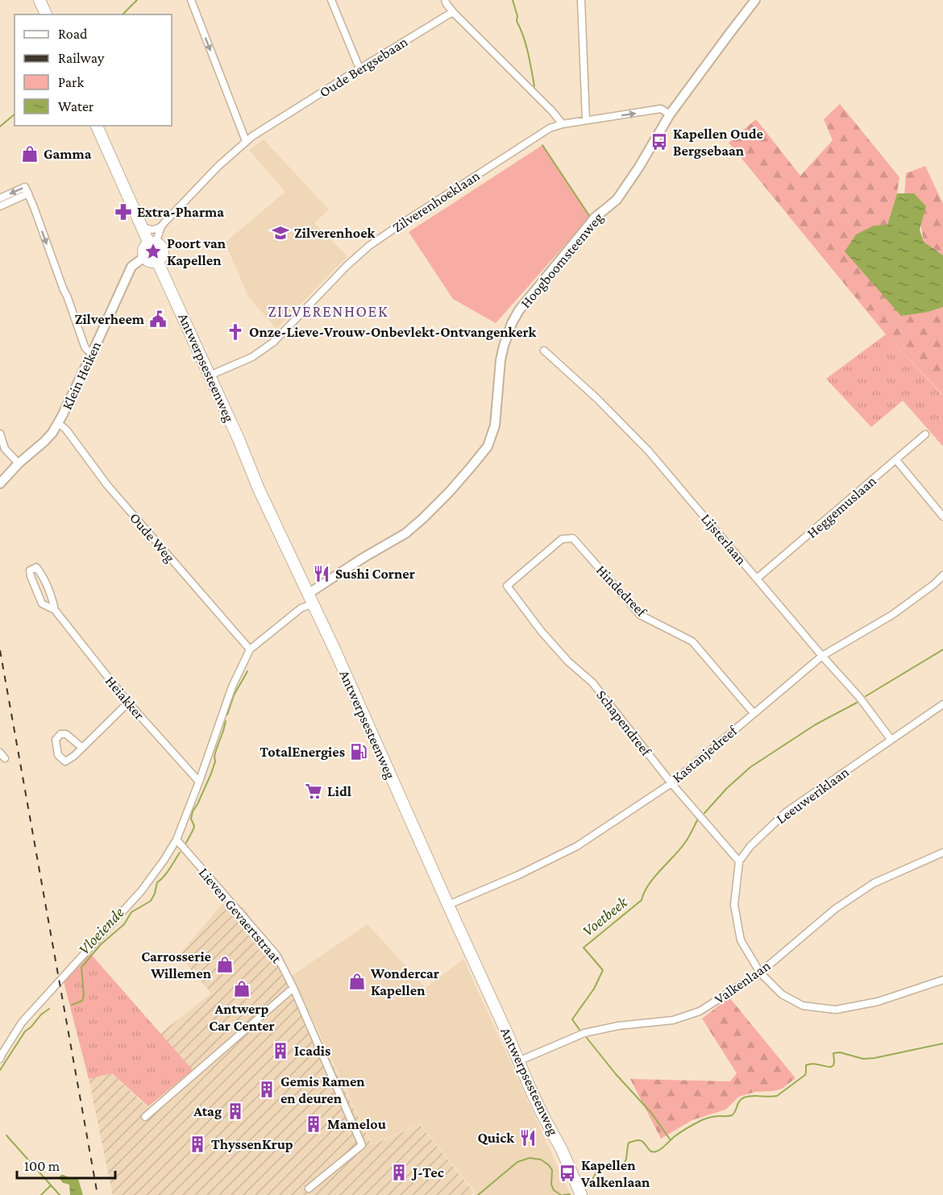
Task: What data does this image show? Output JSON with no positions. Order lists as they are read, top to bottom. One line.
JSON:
{"streets":{"main road":["Antwerpsesteenweg"],"street":["Oude Bergsebaan","Zilverenhoeklaan","Hoogboomsteenweg","Klein Heiken","Heggemuslaan","Oude Weg","Lijsterlaan","Hindedreef","Heiakker","Schapendreef","Kastanjedreef","Leeuweriklaan","Lieven Gevaertstraat","Valkenlaan"]},"crossings":[["Oude Bergsebaan","Antwerpsesteenweg"],["Oude Bergsebaan","Klein Heiken"],["Zilverenhoeklaan","Antwerpsesteenweg"],["Hoogboomsteenweg","Antwerpsesteenweg"],["Antwerpsesteenweg","Klein Heiken"],["Antwerpsesteenweg","Kastanjedreef"],["Antwerpsesteenweg","Valkenlaan"],["Klein Heiken","Oude Weg"],["Heggemuslaan","Lijsterlaan"],["Lijsterlaan","Kastanjedreef"],["Lijsterlaan","Leeuweriklaan"],["Hindedreef","Schapendreef"],["Hindedreef","Kastanjedreef"],["Schapendreef","Kastanjedreef"],["Schapendreef","Leeuweriklaan"]],"districts":["ZILVERENHOEK"],"water":["Voetbeek","Vloeiende"],"places":{"bus stop":["Kapellen Oude Bergsebaan","Kapellen Valkenlaan"],"shop":["Gamma","Carrosserie Willemen","Wondercar Kapellen","Antwerp Car Center"],"pharmacy":["Extra-Pharma"],"school or university":["Zilverenhoek"],"place":["Poort van Kapellen"],"public building":["Zilverheem"],"church":["Onze-Lieve-Vrouw-Onbevlekt-Ontvangenkerk"],"restaurant":["Sushi Corner","Quick"],"fuel station":["TotalEnergies"],"supermarket":["Lidl"],"building":["Icadis","Gemis Ramen en deuren","Atag","Mamelou","ThyssenKrup","J-Tec"]},"legend":["Road","Railway","Park","Water"],"scale_bar":"100 m"}
